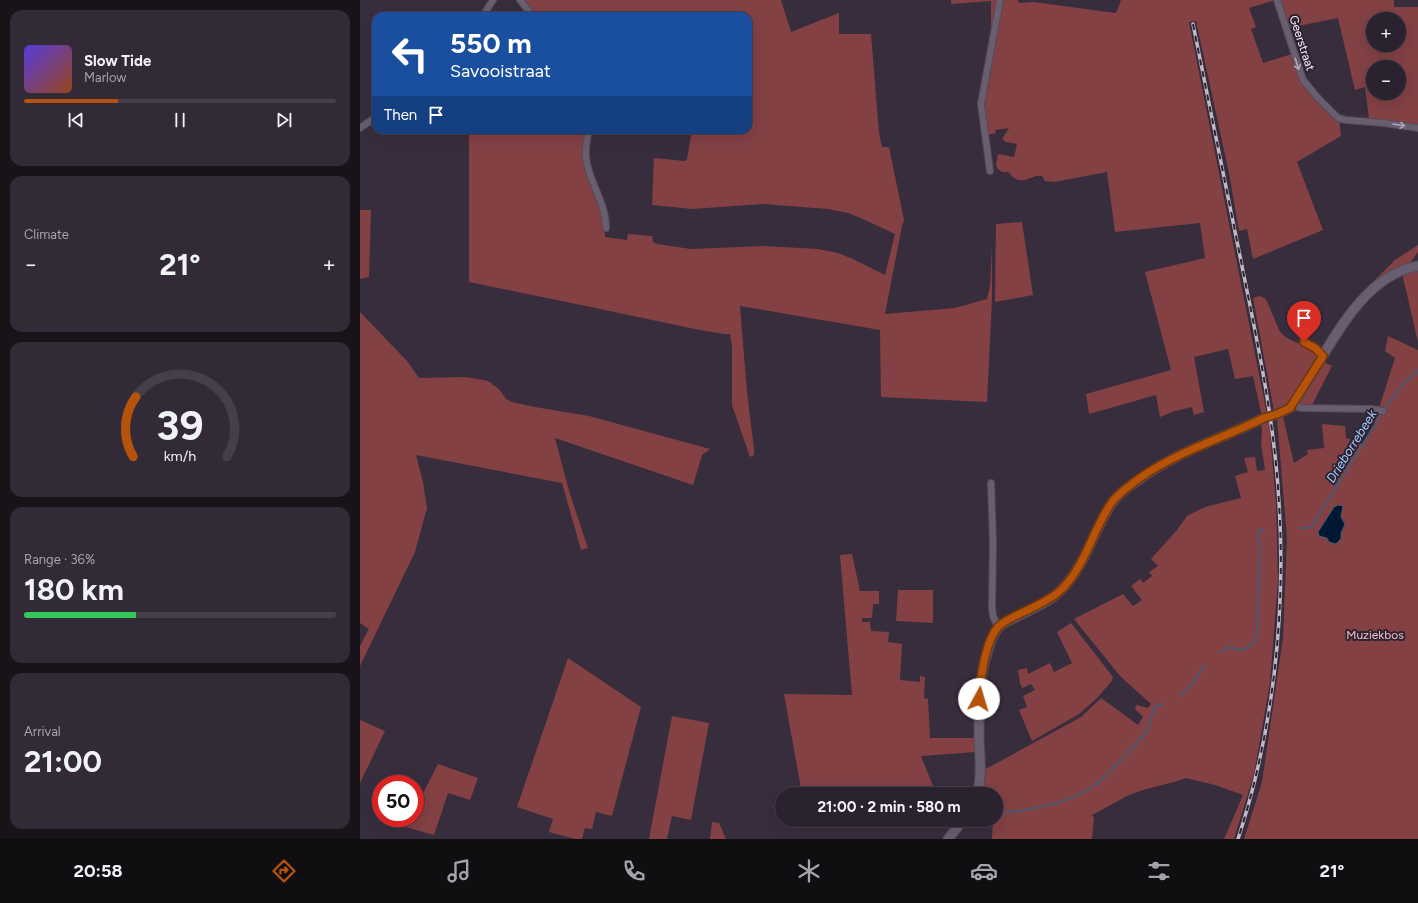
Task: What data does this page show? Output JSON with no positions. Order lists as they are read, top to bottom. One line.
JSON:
{"streets":{"street":["Geerstraat"]},"one_way":["Geerstraat"],"water":["Drieborrebeek"],"parks":["Muziekbos"],"page":{"map_buttons":["+","−"],"turn":["550 m","Savooistraat"],"song":["Slow Tide","Marlow"],"then":"Then","tile":["Climate",["Range · 36%","180 km"],["Arrival","21:00"]],"heat":["−","21°","+"],"limit":"50","trip":"21:00 · 2 min · 580 m","tabs":["20:58","21°"],"gauge":["39","km/h"]}}
